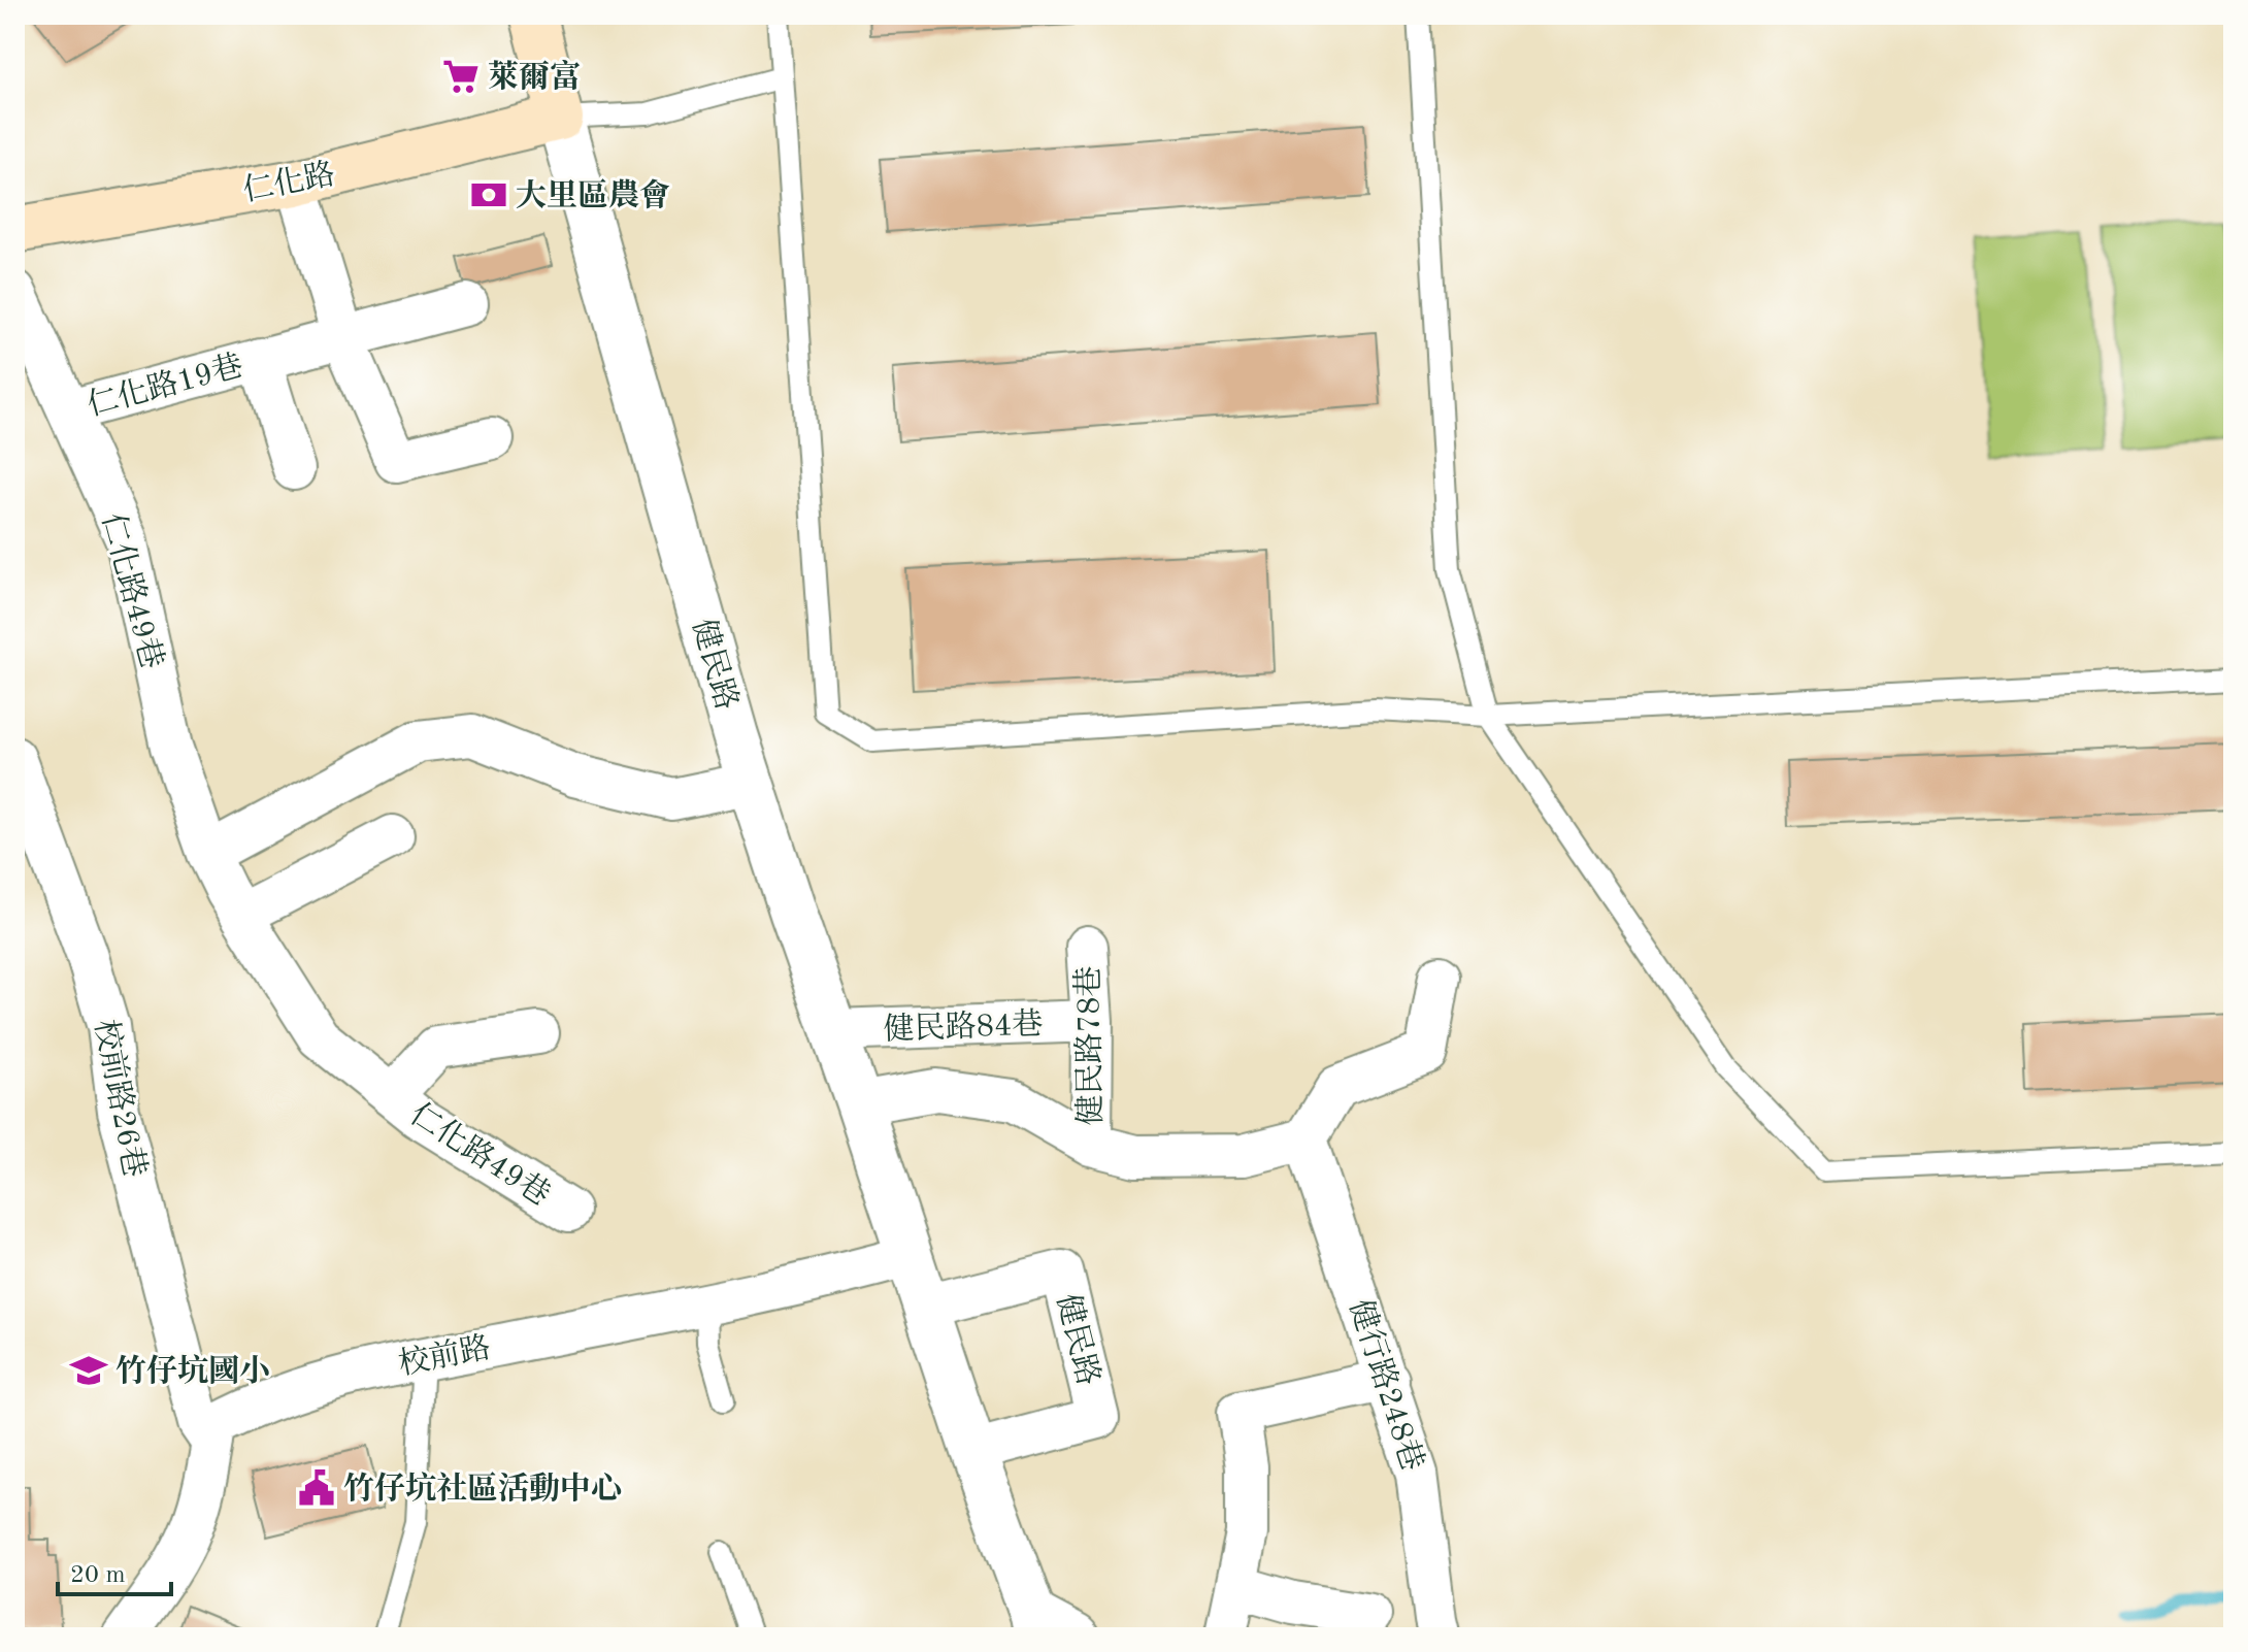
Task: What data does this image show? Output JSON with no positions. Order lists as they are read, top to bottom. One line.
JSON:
{"streets":{"main road":["仁化路","健民路"],"street":["仁化路19巷","仁化路49巷","健民路84巷","健民路78巷","校前路26巷","校前路","健行路248巷"]},"crossings":[["仁化路","健民路"],["仁化路19巷","仁化路49巷"],["健民路","健民路84巷"],["健民路","健民路78巷"],["健民路","校前路"],["健民路84巷","健民路78巷"],["健民路78巷","健行路248巷"],["校前路26巷","校前路"]],"places":{"supermarket":["萊爾富"],"bank":["大里區農會"],"school or university":["竹仔坑國小"],"public building":["竹仔坑社區活動中心"]},"scale_bar":"20 m"}
